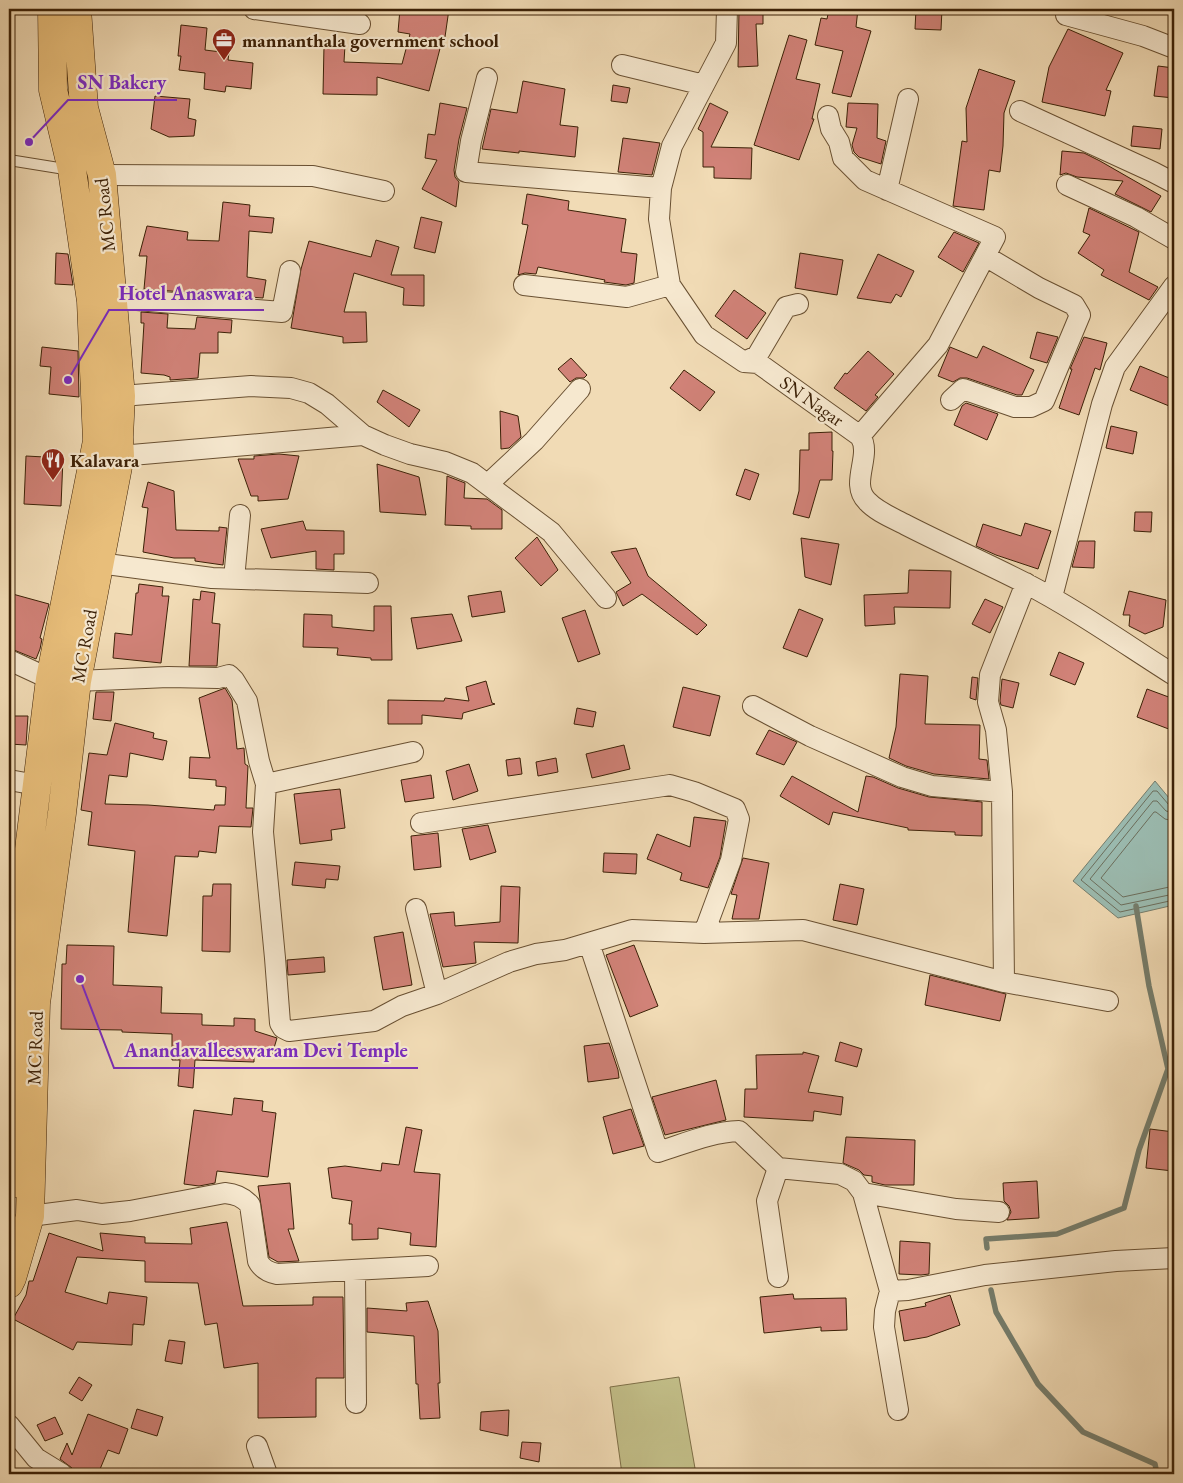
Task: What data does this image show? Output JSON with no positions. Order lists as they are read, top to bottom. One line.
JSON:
{"streets":{"main road":["MC Road"],"street":["SN Nagar"]},"places":{"office":["mannanthala government school"],"other":["SN Bakery","Hotel Anaswara","Anandavalleeswaram Devi Temple"],"restaurant":["Kalavara"]}}
